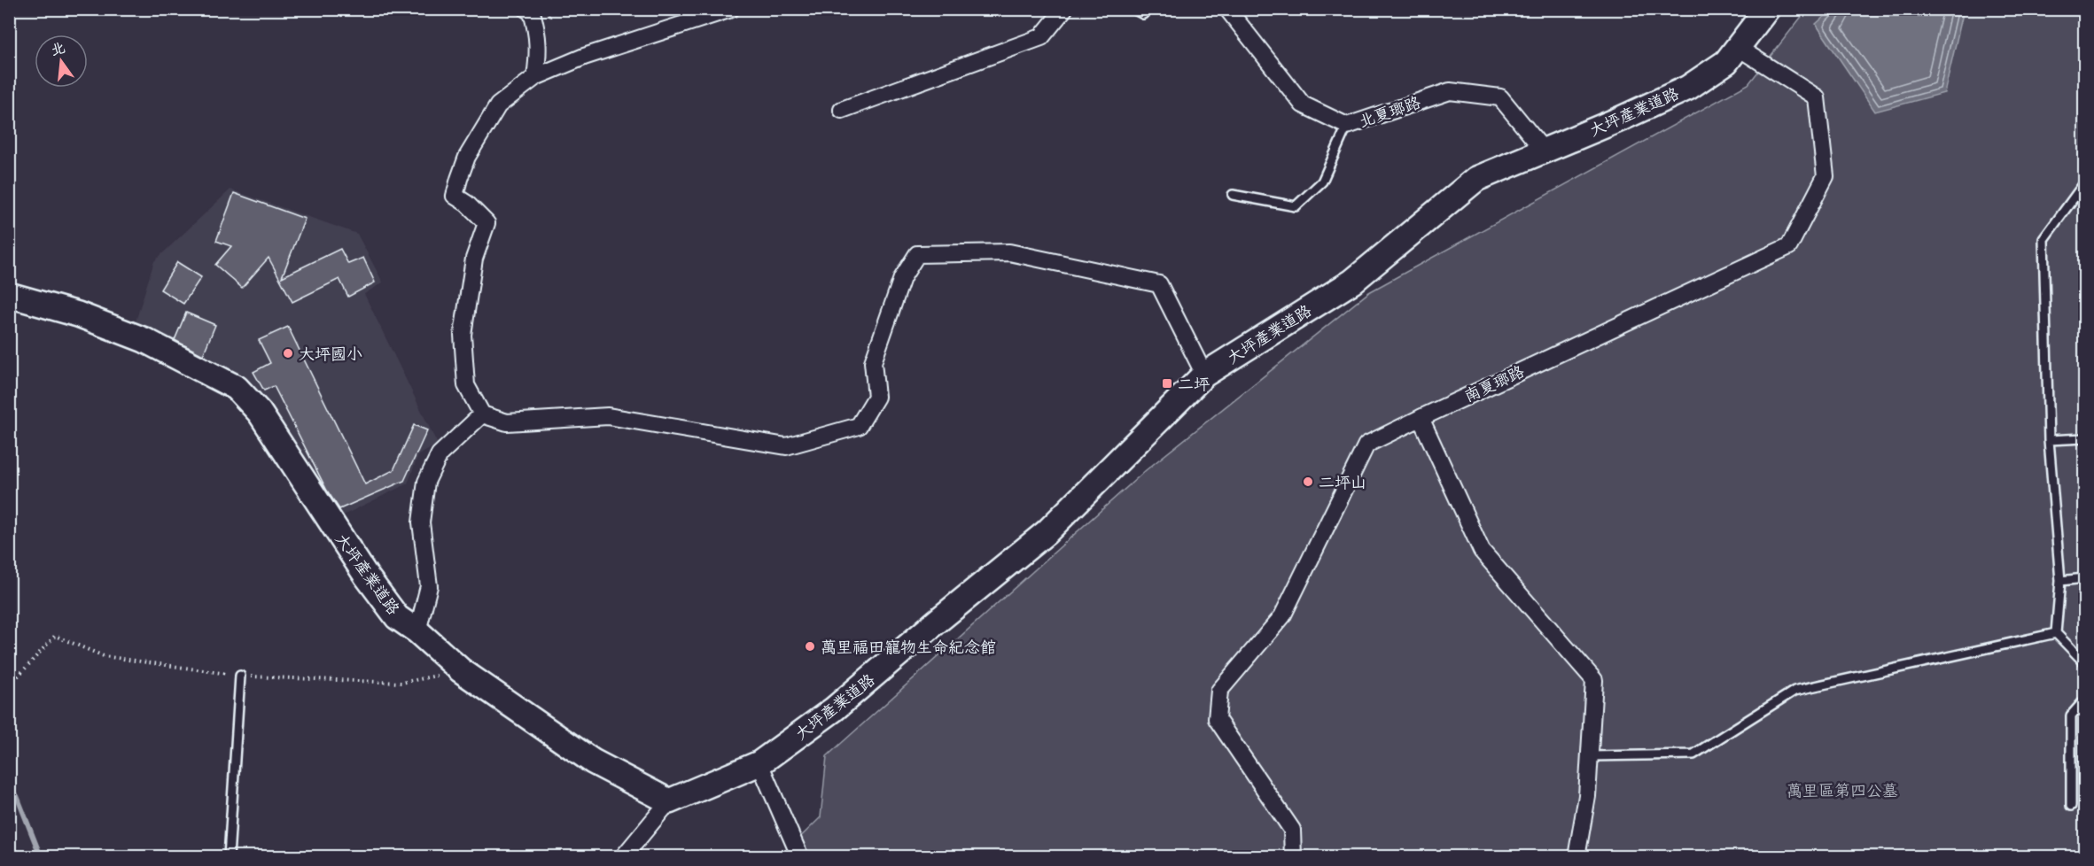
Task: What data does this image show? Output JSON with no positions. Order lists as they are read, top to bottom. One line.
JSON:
{"streets":{"street":["北夏瑯路","大坪產業道路","南夏瑯路"]},"crossings":[["北夏瑯路","大坪產業道路"],["大坪產業道路","南夏瑯路"]],"parks":["萬里區第四公墓"],"places":{"other":["大坪國小","二坪山","萬里福田寵物生命紀念館"],"transit":["二坪"]},"north":"top"}
